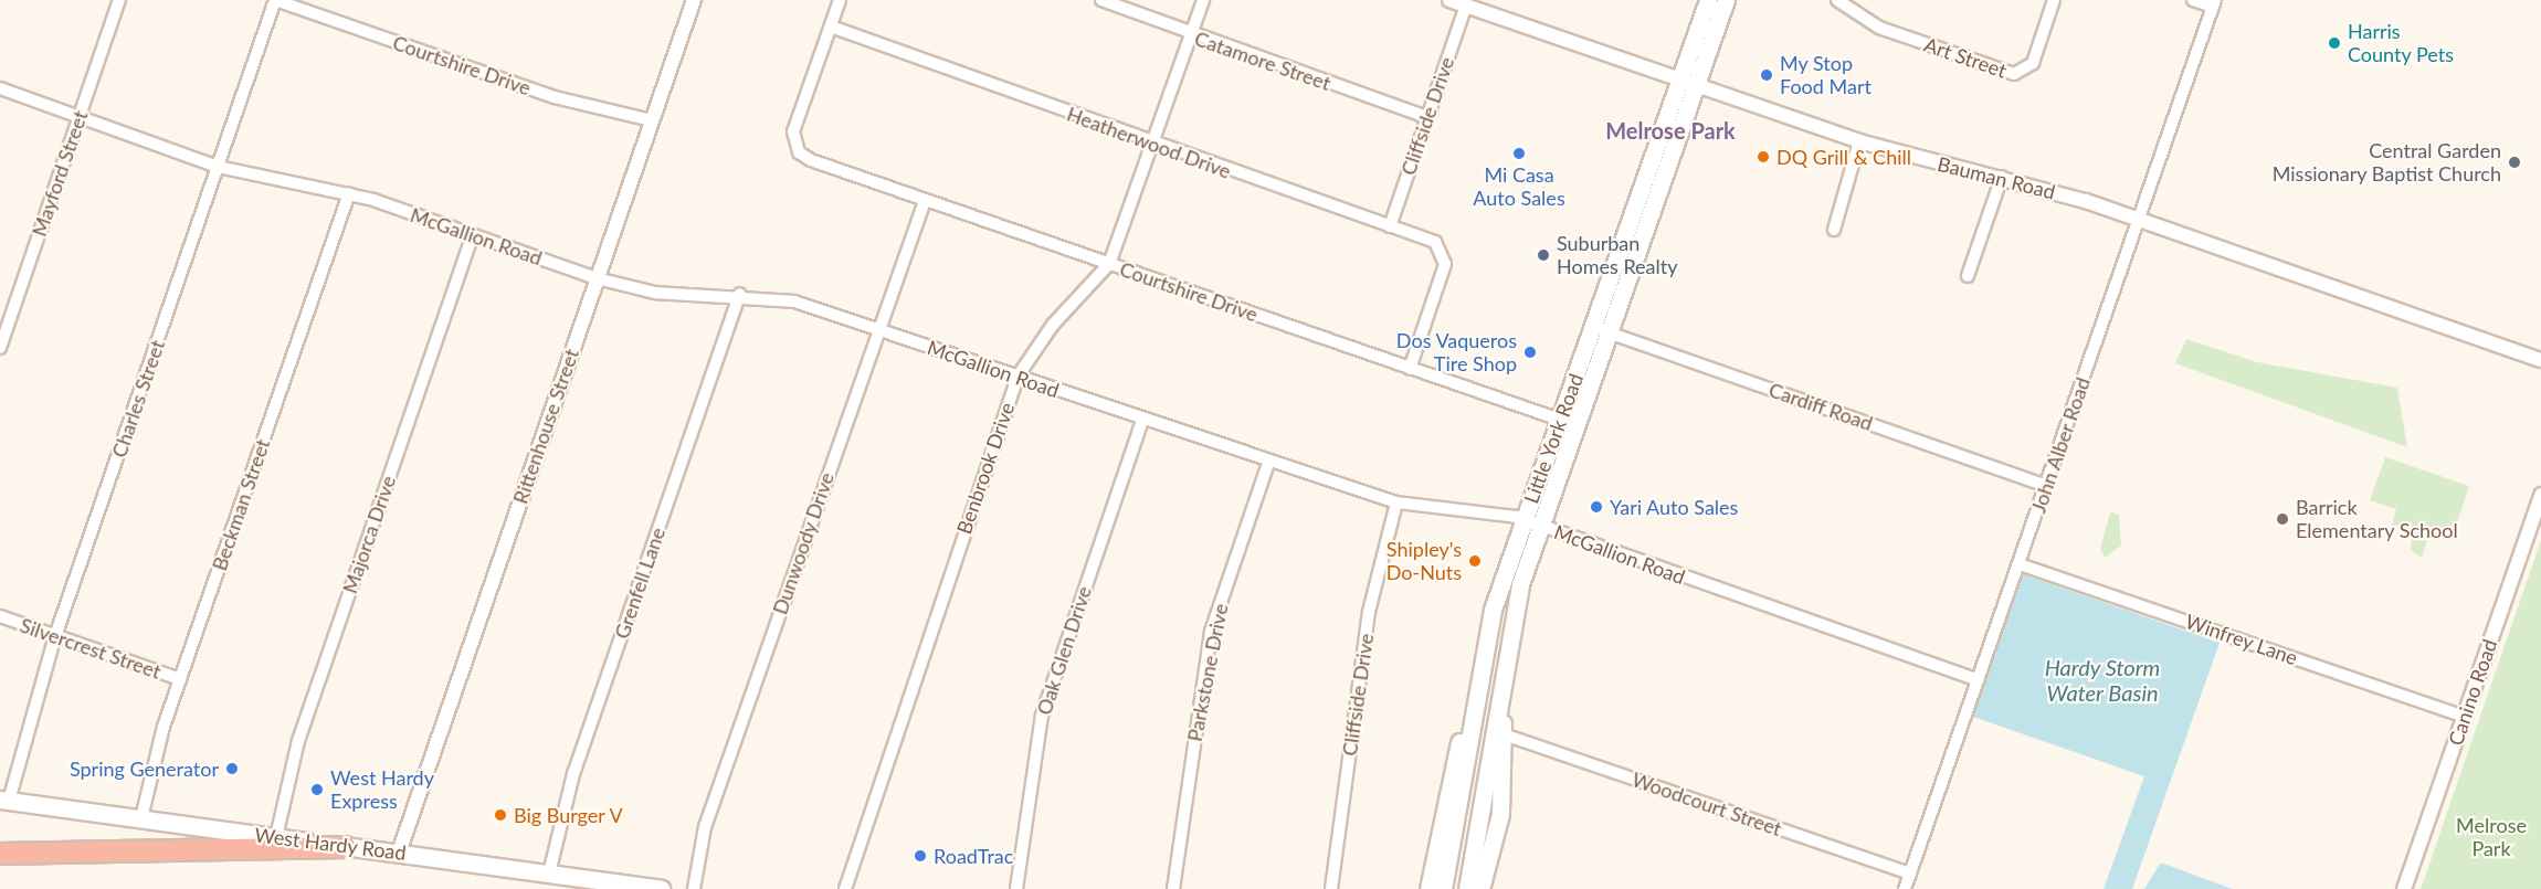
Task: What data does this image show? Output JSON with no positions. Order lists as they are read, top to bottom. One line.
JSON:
{"streets":{"main road":["Little York Road","West Hardy Road"],"street":["Art Street","Catamore Street","Courtshire Drive","Cliffside Drive","Heatherwood Drive","Mayford Street","Bauman Road","McGallion Road","Charles Street","Cardiff Road","Rittenhouse Street","John Alber Road","Benbrook Drive","Beckman Street","Majorca Drive","Dunwoody Drive","Grenfell Lane","Winfrey Lane","Silvercrest Street","Oak Glen Drive","Parkstone Drive","Canino Road","Woodcourt Street"]},"crossings":[["Catamore Street","Cliffside Drive"],["Catamore Street","Benbrook Drive"],["Courtshire Drive","Heatherwood Drive"],["Courtshire Drive","Charles Street"],["Courtshire Drive","Rittenhouse Street"],["Courtshire Drive","Little York Road"],["Courtshire Drive","Benbrook Drive"],["Courtshire Drive","Dunwoody Drive"],["Cliffside Drive","Heatherwood Drive"],["Cliffside Drive","Bauman Road"],["Cliffside Drive","McGallion Road"],["Heatherwood Drive","Benbrook Drive"],["Mayford Street","McGallion Road"],["Bauman Road","Little York Road"],["Bauman Road","John Alber Road"],["McGallion Road","Charles Street"],["McGallion Road","Rittenhouse Street"],["McGallion Road","Little York Road"],["McGallion Road","John Alber Road"],["McGallion Road","Benbrook Drive"],["McGallion Road","Beckman Street"],["McGallion Road","Majorca Drive"],["McGallion Road","Dunwoody Drive"],["McGallion Road","Grenfell Lane"],["McGallion Road","Oak Glen Drive"],["McGallion Road","Parkstone Drive"],["Charles Street","Silvercrest Street"],["Charles Street","West Hardy Road"],["Cardiff Road","Little York Road"],["Cardiff Road","John Alber Road"],["Rittenhouse Street","West Hardy Road"],["John Alber Road","Winfrey Lane"],["John Alber Road","Woodcourt Street"],["Beckman Street","Silvercrest Street"],["Beckman Street","West Hardy Road"],["Majorca Drive","West Hardy Road"],["Grenfell Lane","West Hardy Road"],["Winfrey Lane","Canino Road"]],"districts":["Melrose Park"],"water":["Hardy Storm Water Basin"],"parks":["Melrose Park"],"places":["Harris County Pets","My Stop Food Mart","Mi Casa Auto Sales","DQ Grill & Chill","Central Garden Missionary Baptist Church","Suburban Homes Realty","Dos Vaqueros Tire Shop","Yari Auto Sales","Barrick Elementary School","Shipley's Do-Nuts","Spring Generator","West Hardy Express","Big Burger V","RoadTrac"]}
